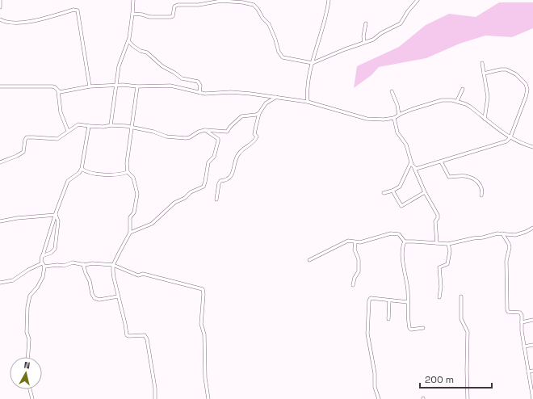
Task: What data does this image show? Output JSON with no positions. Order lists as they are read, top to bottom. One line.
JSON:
{"scale_bar":"200 m","north":"top"}
